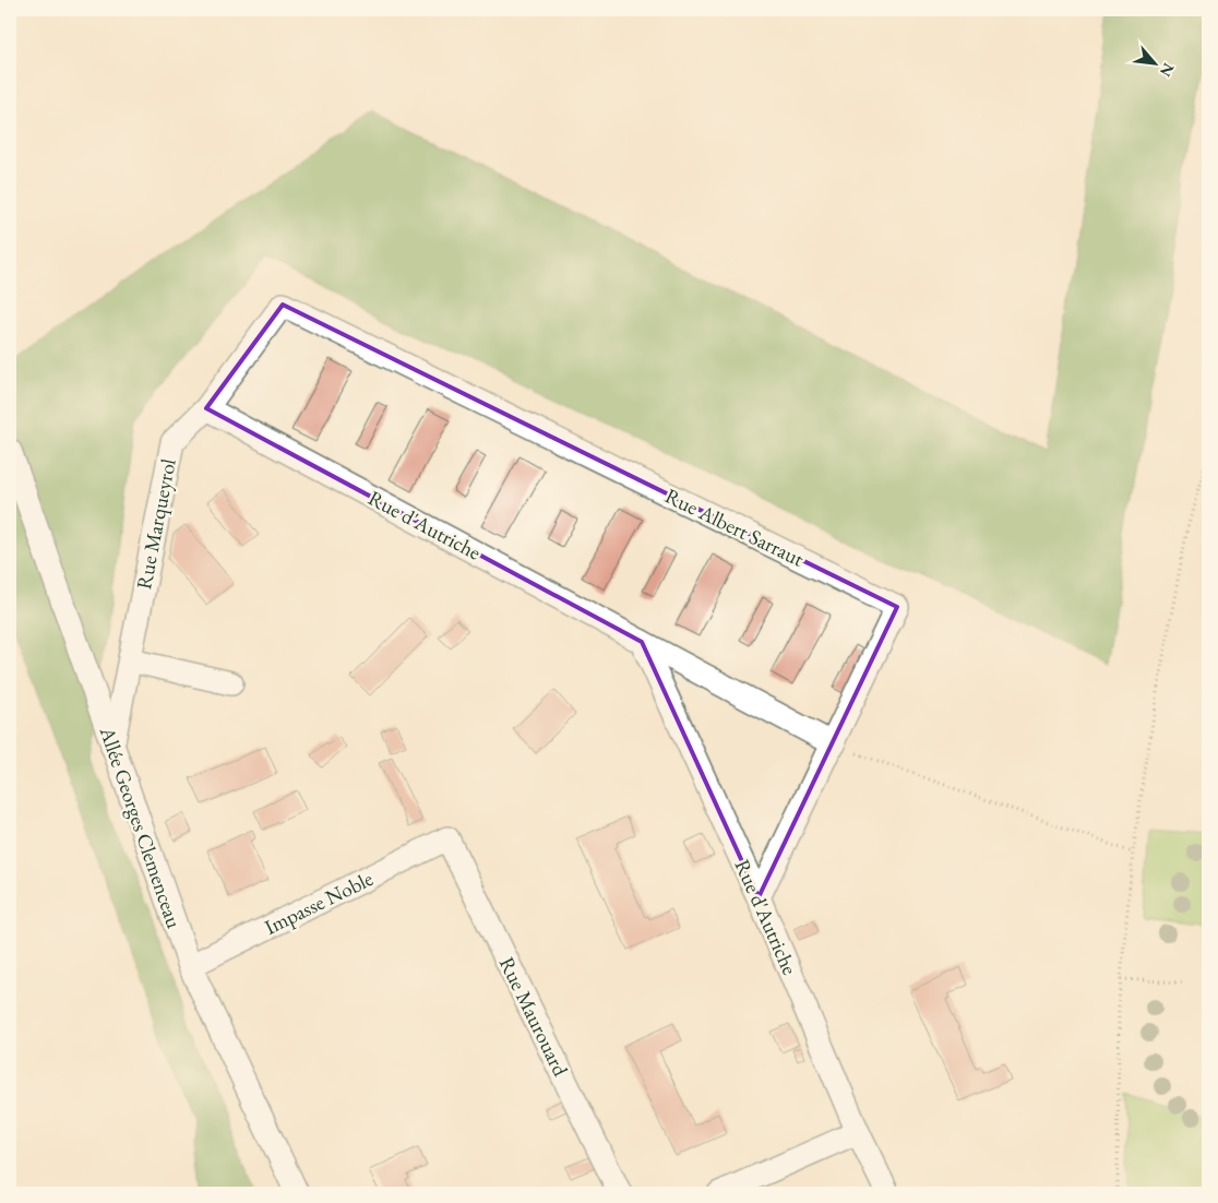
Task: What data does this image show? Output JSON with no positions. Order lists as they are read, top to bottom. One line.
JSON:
{"streets":{"street":["Rue Marqueyrol","Rue d'Autriche","Rue Albert Sarraut","Allée Georges Clemenceau","Impasse Noble","Rue Maurouard"]},"crossings":[["Rue Marqueyrol","Rue d'Autriche"],["Rue Marqueyrol","Rue Albert Sarraut"],["Rue Marqueyrol","Allée Georges Clemenceau"],["Rue d'Autriche","Rue Albert Sarraut"],["Allée Georges Clemenceau","Impasse Noble"],["Impasse Noble","Rue Maurouard"]],"north":"bottom right"}
